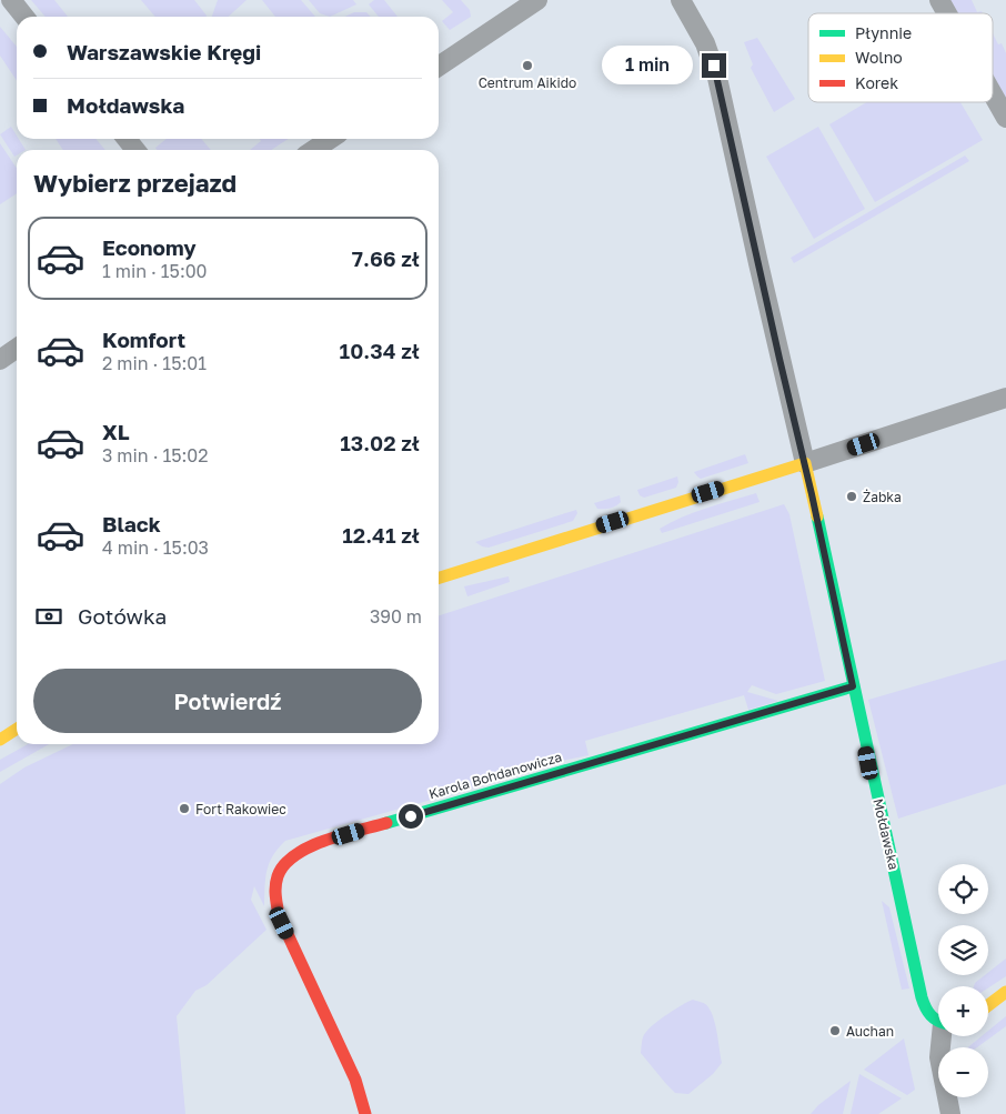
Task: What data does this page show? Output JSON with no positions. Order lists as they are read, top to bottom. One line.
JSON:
{"streets":{"street":["Karola Bohdanowicza","Mołdawska"]},"crossings":[["Karola Bohdanowicza","Mołdawska"]],"places":["Centrum Aikido","Żabka","Fort Rakowiec","Auchan"],"legend":["Płynnie","Wolno","Korek"],"page":{"banner":["Warszawskie Kręgi","Mołdawska"],"bubble":"1 min","heading":"Wybierz przejazd","list":[{"name":"Economy","note":"1 min · 15:00","value":"7.66 zł"},{"name":"Komfort","note":"2 min · 15:01","value":"10.34 zł"},{"name":"XL","note":"3 min · 15:02","value":"13.02 zł"},{"name":"Black","note":"4 min · 15:03","value":"12.41 zł"}],"pay":["Gotówka","390 m"],"buttons":"Potwierdź","map_buttons":["+","−"]}}
